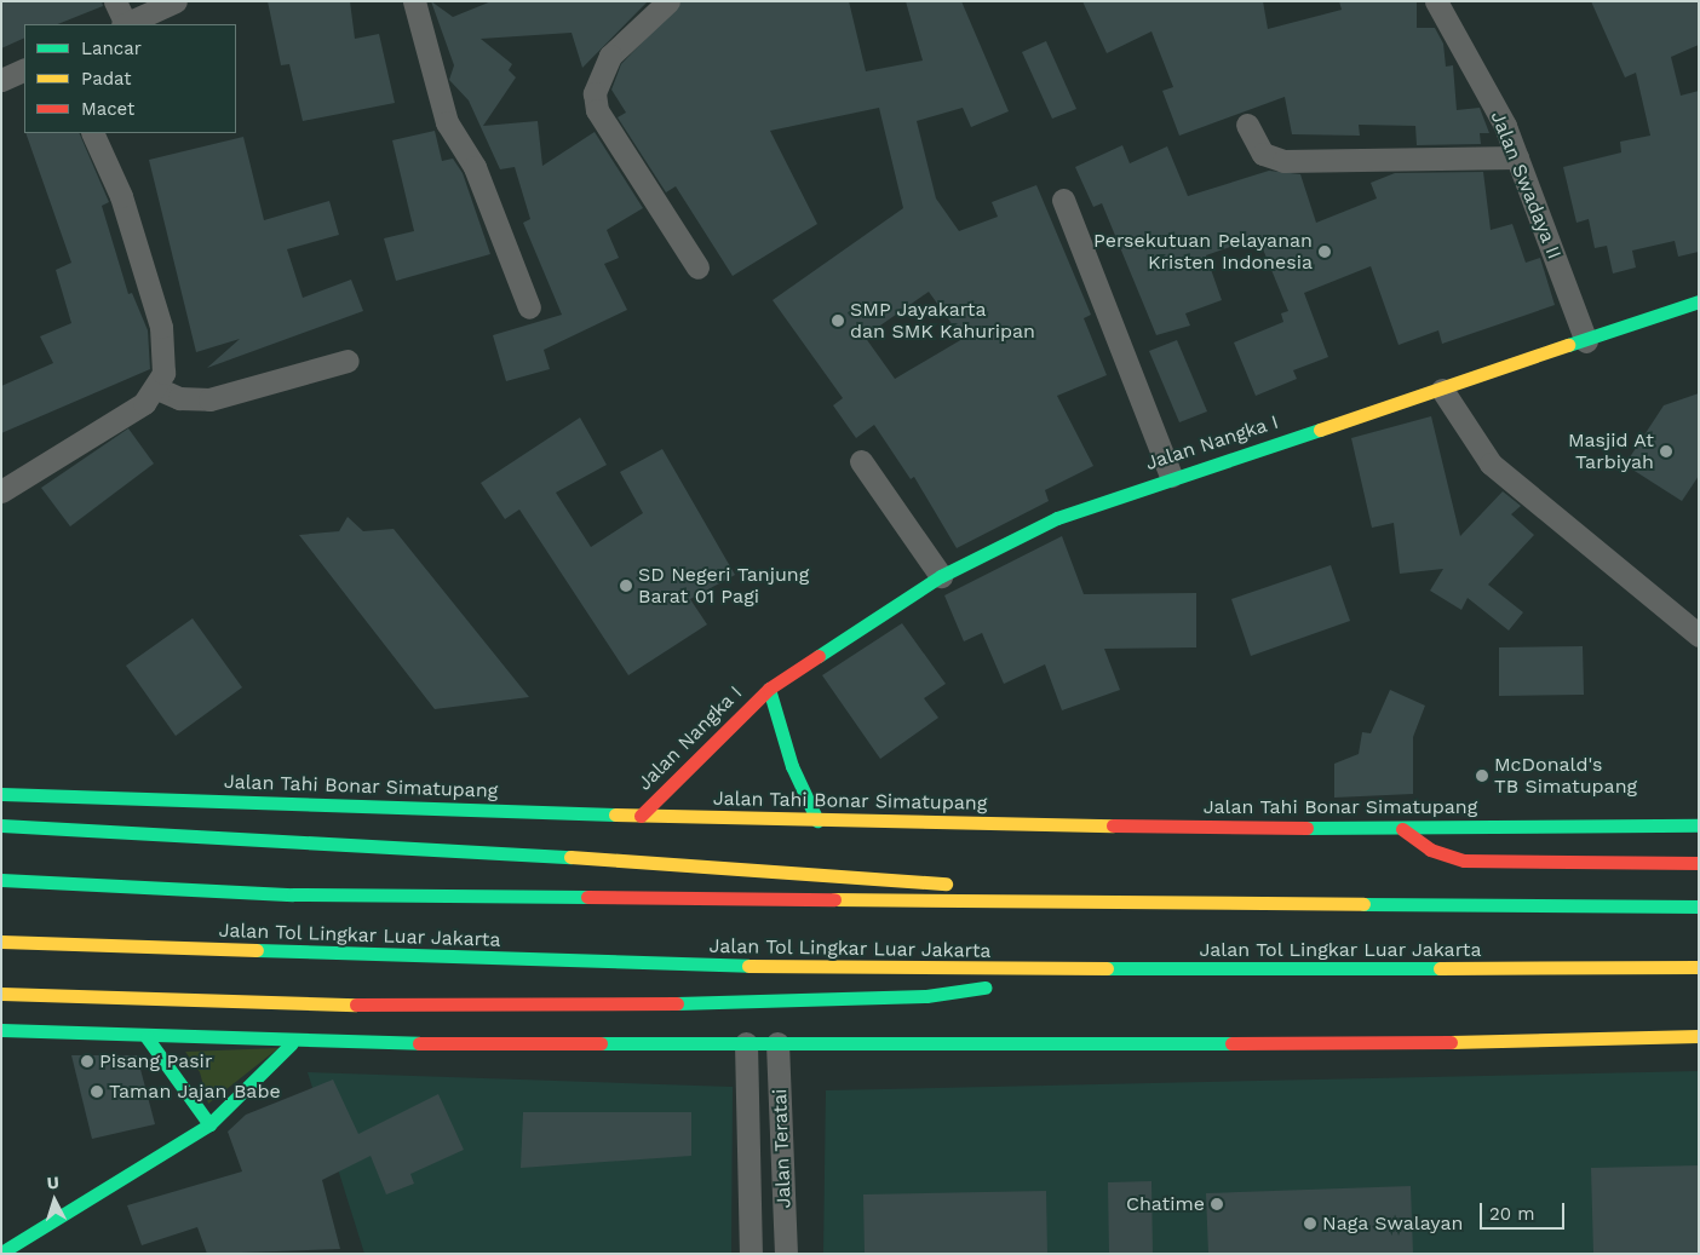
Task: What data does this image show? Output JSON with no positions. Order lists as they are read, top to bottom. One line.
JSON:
{"streets":{"main road":["Jalan Nangka I","Jalan Tahi Bonar Simatupang","Jalan Tol Lingkar Luar Jakarta"],"street":["Jalan Swadaya II","Jalan Teratai"]},"crossings":[["Jalan Swadaya II","Jalan Nangka I"],["Jalan Nangka I","Jalan Tahi Bonar Simatupang"]],"places":["Persekutuan Pelayanan Kristen Indonesia","SMP Jayakarta dan SMK Kahuripan","Masjid At Tarbiyah","SD Negeri Tanjung Barat 01 Pagi","McDonald's TB Simatupang","Pisang Pasir","Taman Jajan Babe","Chatime","Naga Swalayan"],"legend":["Lancar","Padat","Macet"],"scale_bar":"20 m","north":"top"}
